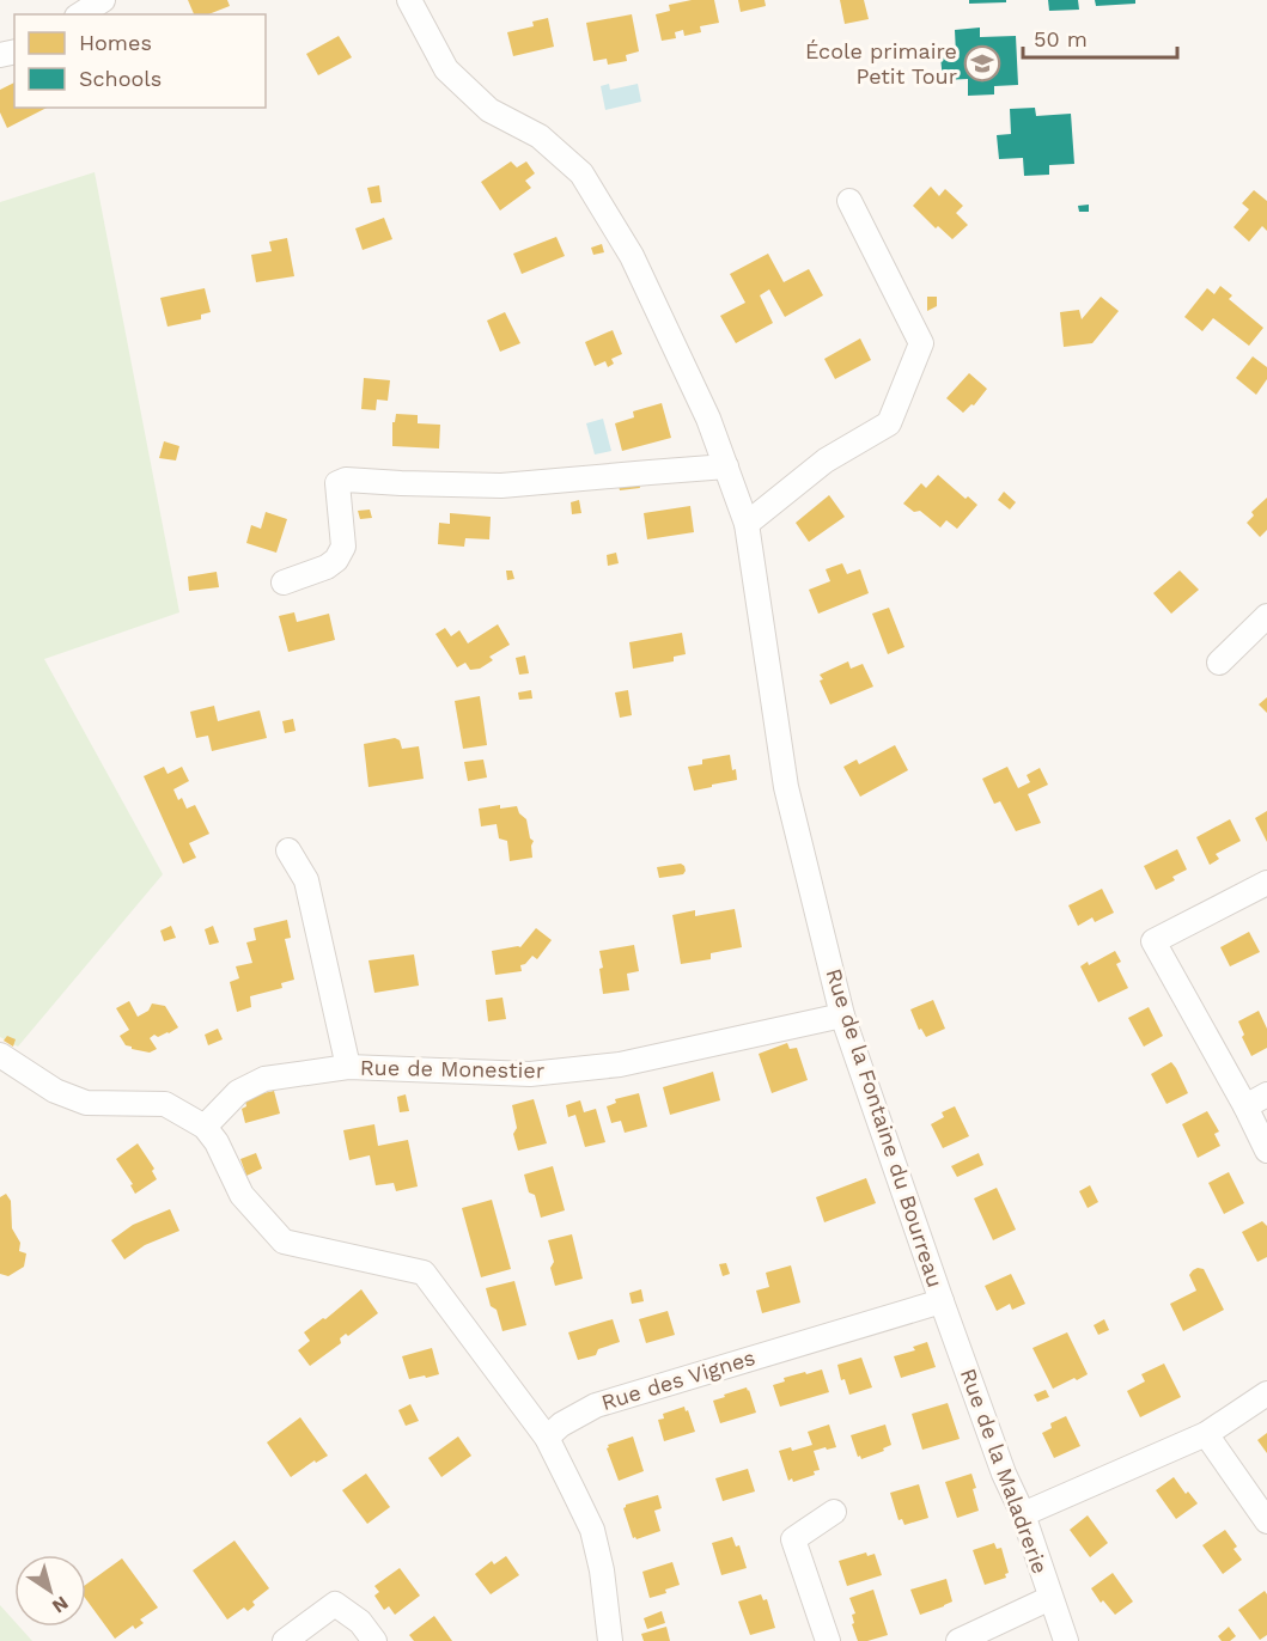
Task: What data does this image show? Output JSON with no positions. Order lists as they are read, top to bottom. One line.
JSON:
{"streets":{"street":["Rue de Monestier","Rue de la Fontaine du Bourreau","Rue des Vignes","Rue de la Maladrerie"]},"crossings":[["Rue de Monestier","Rue de la Fontaine du Bourreau"],["Rue de la Fontaine du Bourreau","Rue des Vignes"],["Rue de la Fontaine du Bourreau","Rue de la Maladrerie"],["Rue des Vignes","Rue de la Maladrerie"]],"places":{"school or university":["École primaire Petit Tour"]},"legend":["Homes","Schools"],"scale_bar":"50 m","north":"bottom right"}
